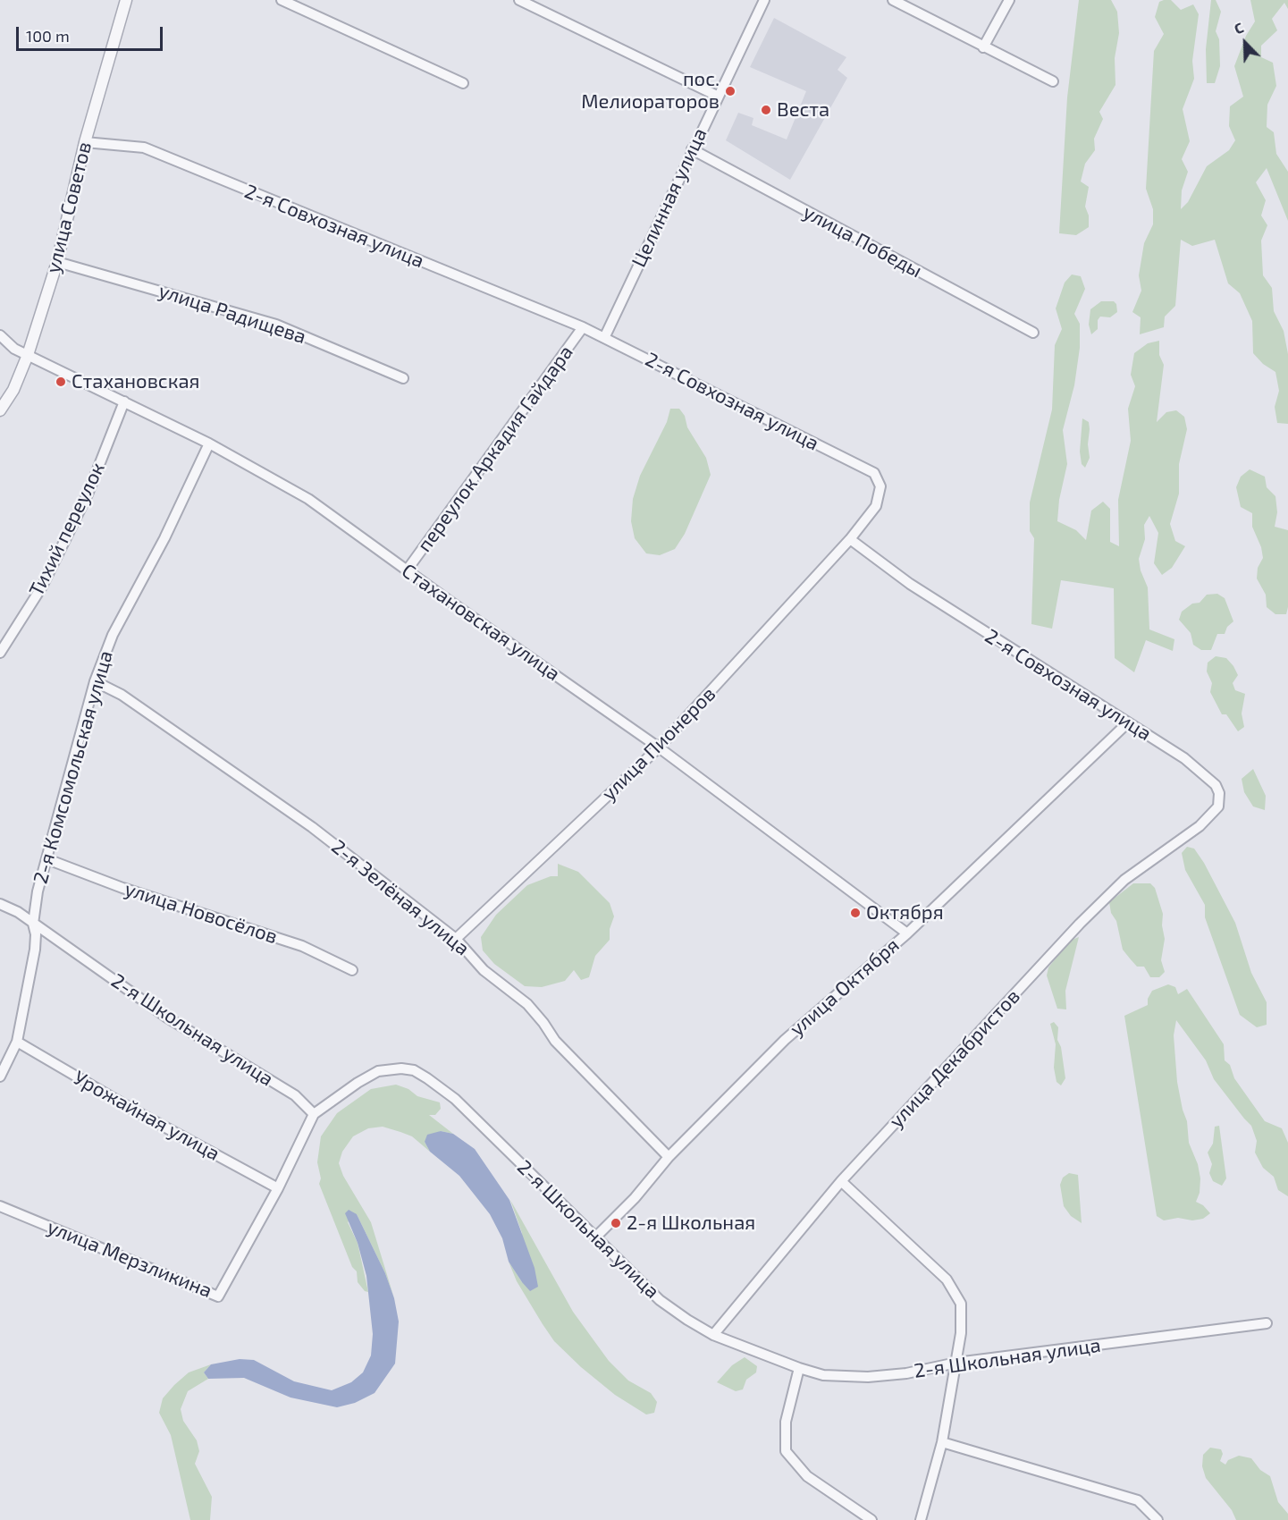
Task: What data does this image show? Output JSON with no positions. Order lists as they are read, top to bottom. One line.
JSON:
{"streets":{"street":["Целинная улица","улица Советов","2-я Совхозная улица","улица Победы","улица Радищева","переулок Аркадия Гайдара","Тихий переулок","Стахановская улица","улица Пионеров","2-я Комсомольская улица","2-я Зелёная улица","улица Новосёлов","улица Октября","2-я Школьная улица","улица Декабристов","Урожайная улица","улица Мерзликина"]},"crossings":[["Целинная улица","2-я Совхозная улица"],["Целинная улица","улица Победы"],["улица Советов","2-я Совхозная улица"],["улица Советов","улица Радищева"],["улица Советов","Стахановская улица"],["2-я Совхозная улица","переулок Аркадия Гайдара"],["2-я Совхозная улица","улица Пионеров"],["2-я Совхозная улица","улица Октября"],["2-я Совхозная улица","улица Декабристов"],["переулок Аркадия Гайдара","Стахановская улица"],["Тихий переулок","Стахановская улица"],["Стахановская улица","улица Пионеров"],["Стахановская улица","2-я Комсомольская улица"],["Стахановская улица","улица Октября"],["улица Пионеров","2-я Зелёная улица"],["2-я Комсомольская улица","2-я Зелёная улица"],["2-я Комсомольская улица","улица Новосёлов"],["2-я Комсомольская улица","2-я Школьная улица"],["2-я Комсомольская улица","Урожайная улица"],["2-я Зелёная улица","улица Октября"],["улица Октября","2-я Школьная улица"],["2-я Школьная улица","улица Декабристов"],["2-я Школьная улица","улица Мерзликина"],["Урожайная улица","улица Мерзликина"]],"places":["пос. Мелиораторов","Веста","Стахановская","Октября","2-я Школьная"],"scale_bar":"100 m","north":"top left"}
